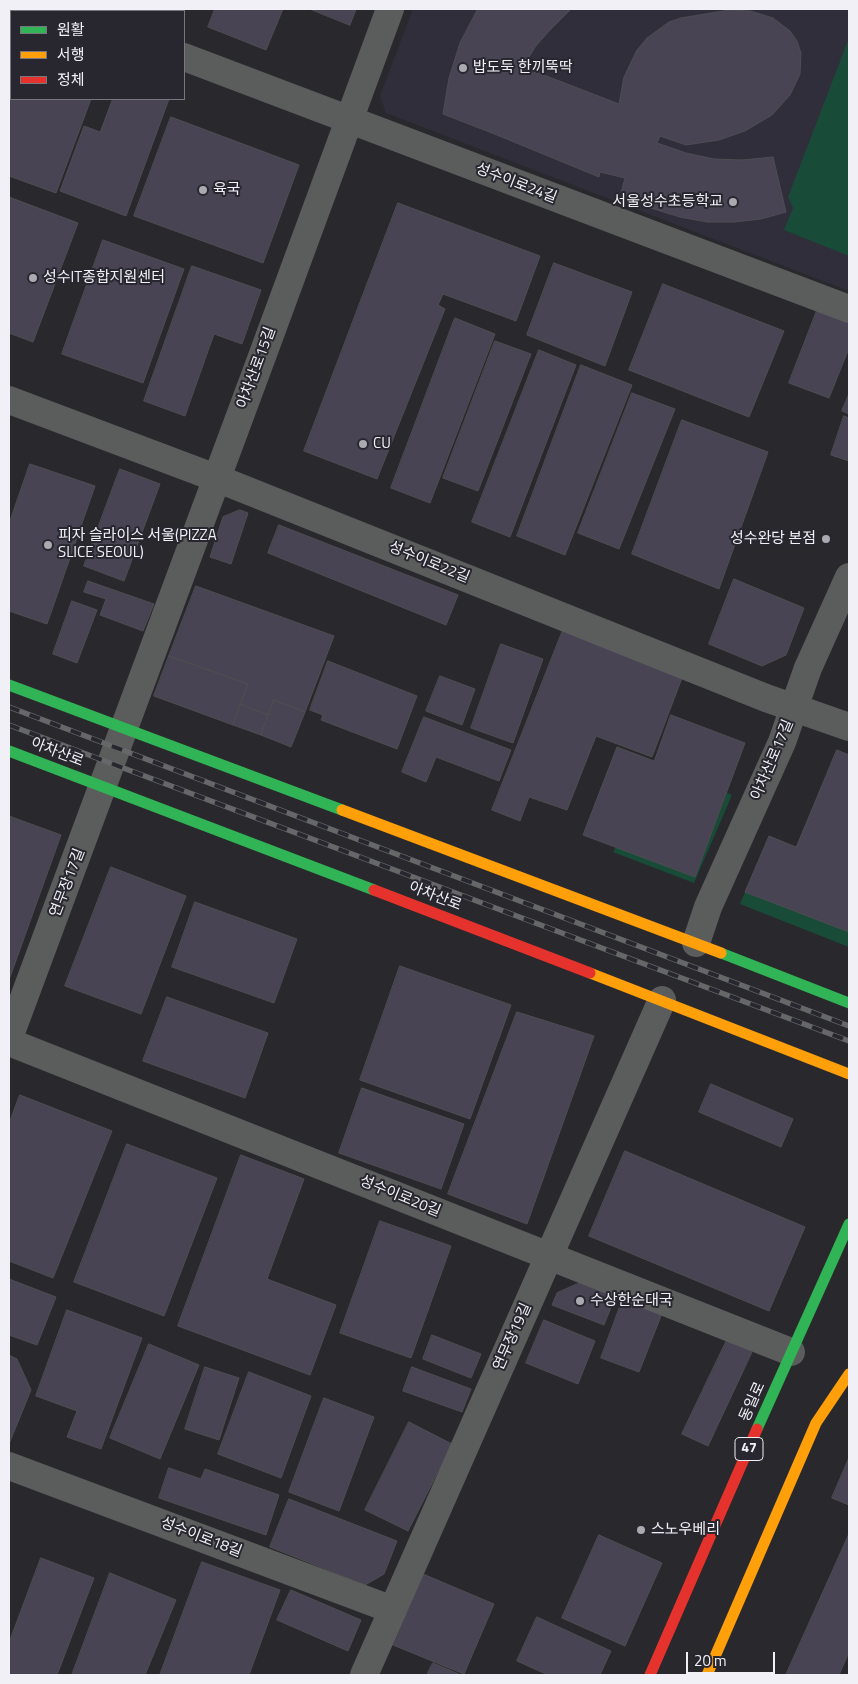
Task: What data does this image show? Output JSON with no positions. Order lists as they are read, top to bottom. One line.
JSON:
{"streets":{"main road":["아차산로","동일로","47"],"street":["성수이로24길","아차산로15길","성수이로22길","아차산로17길","연무장17길","성수이로20길","연무장19길","성수이로18길"]},"crossings":[["성수이로24길","아차산로15길"],["아차산로15길","성수이로22길"],["아차산로15길","연무장17길"],["성수이로22길","아차산로17길"],["아차산로","연무장17길"],["아차산로","연무장19길"],["성수이로20길","연무장19길"],["성수이로20길","동일로"],["연무장19길","성수이로18길"]],"places":["밥도둑 한끼뚝딱","육국","서울성수초등학교","성수IT종합지원센터","CU","성수완당 본점","피자 슬라이스 서울(PIZZA SLICE SEOUL)","수상한순대국","스노우베리"],"legend":["원활","서행","정체"],"scale_bar":"20 m"}
